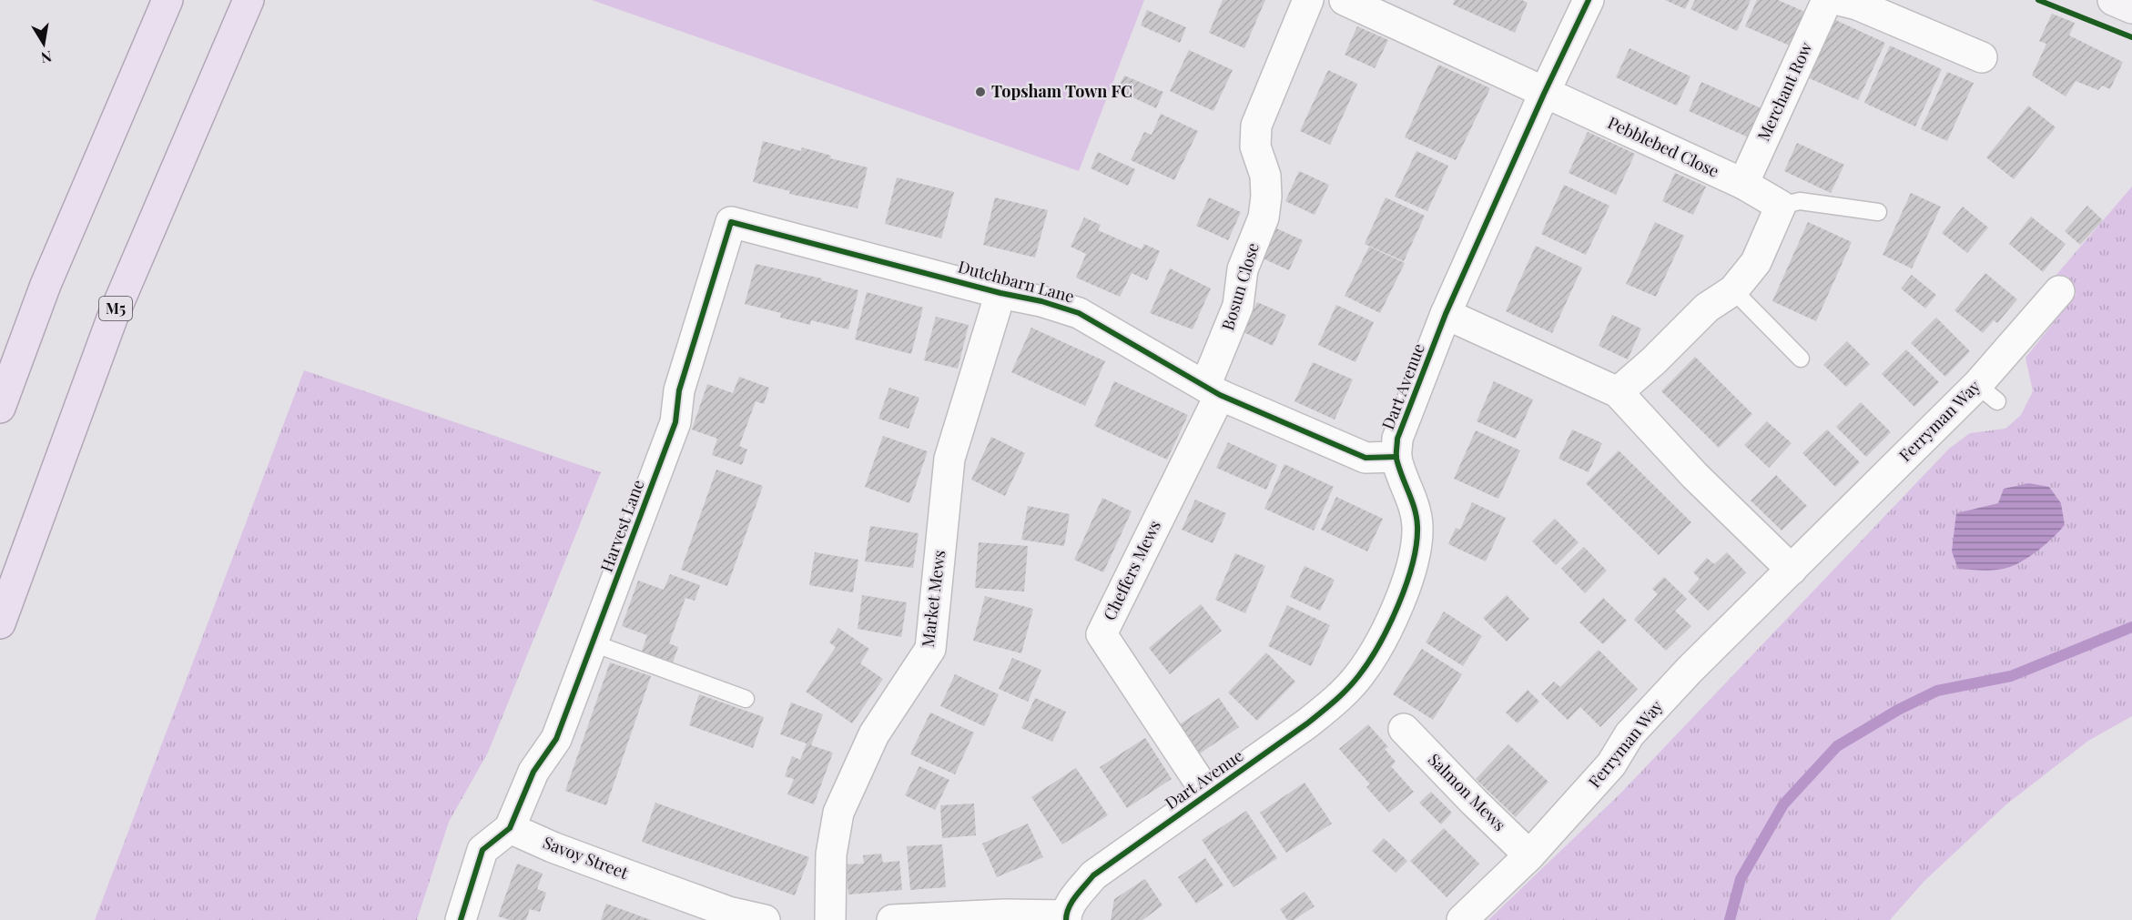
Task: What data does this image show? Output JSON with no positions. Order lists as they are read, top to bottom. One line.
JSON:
{"streets":{"highway":["M5"],"street":["Merchant Row","Pebblebed Close","Dutchbarn Lane","Bosun Close","Dart Avenue","Ferryman Way","Harvest Lane","Cheffers Mews","Market Mews","Salmon Mews","Savoy Street"]},"crossings":[["Merchant Row","Pebblebed Close"],["Pebblebed Close","Dart Avenue"],["Dutchbarn Lane","Bosun Close"],["Dutchbarn Lane","Dart Avenue"],["Dutchbarn Lane","Harvest Lane"],["Dutchbarn Lane","Cheffers Mews"],["Dutchbarn Lane","Market Mews"],["Bosun Close","Cheffers Mews"],["Dart Avenue","Cheffers Mews"],["Ferryman Way","Salmon Mews"],["Harvest Lane","Savoy Street"]],"places":["Topsham Town FC"],"north":"bottom"}
